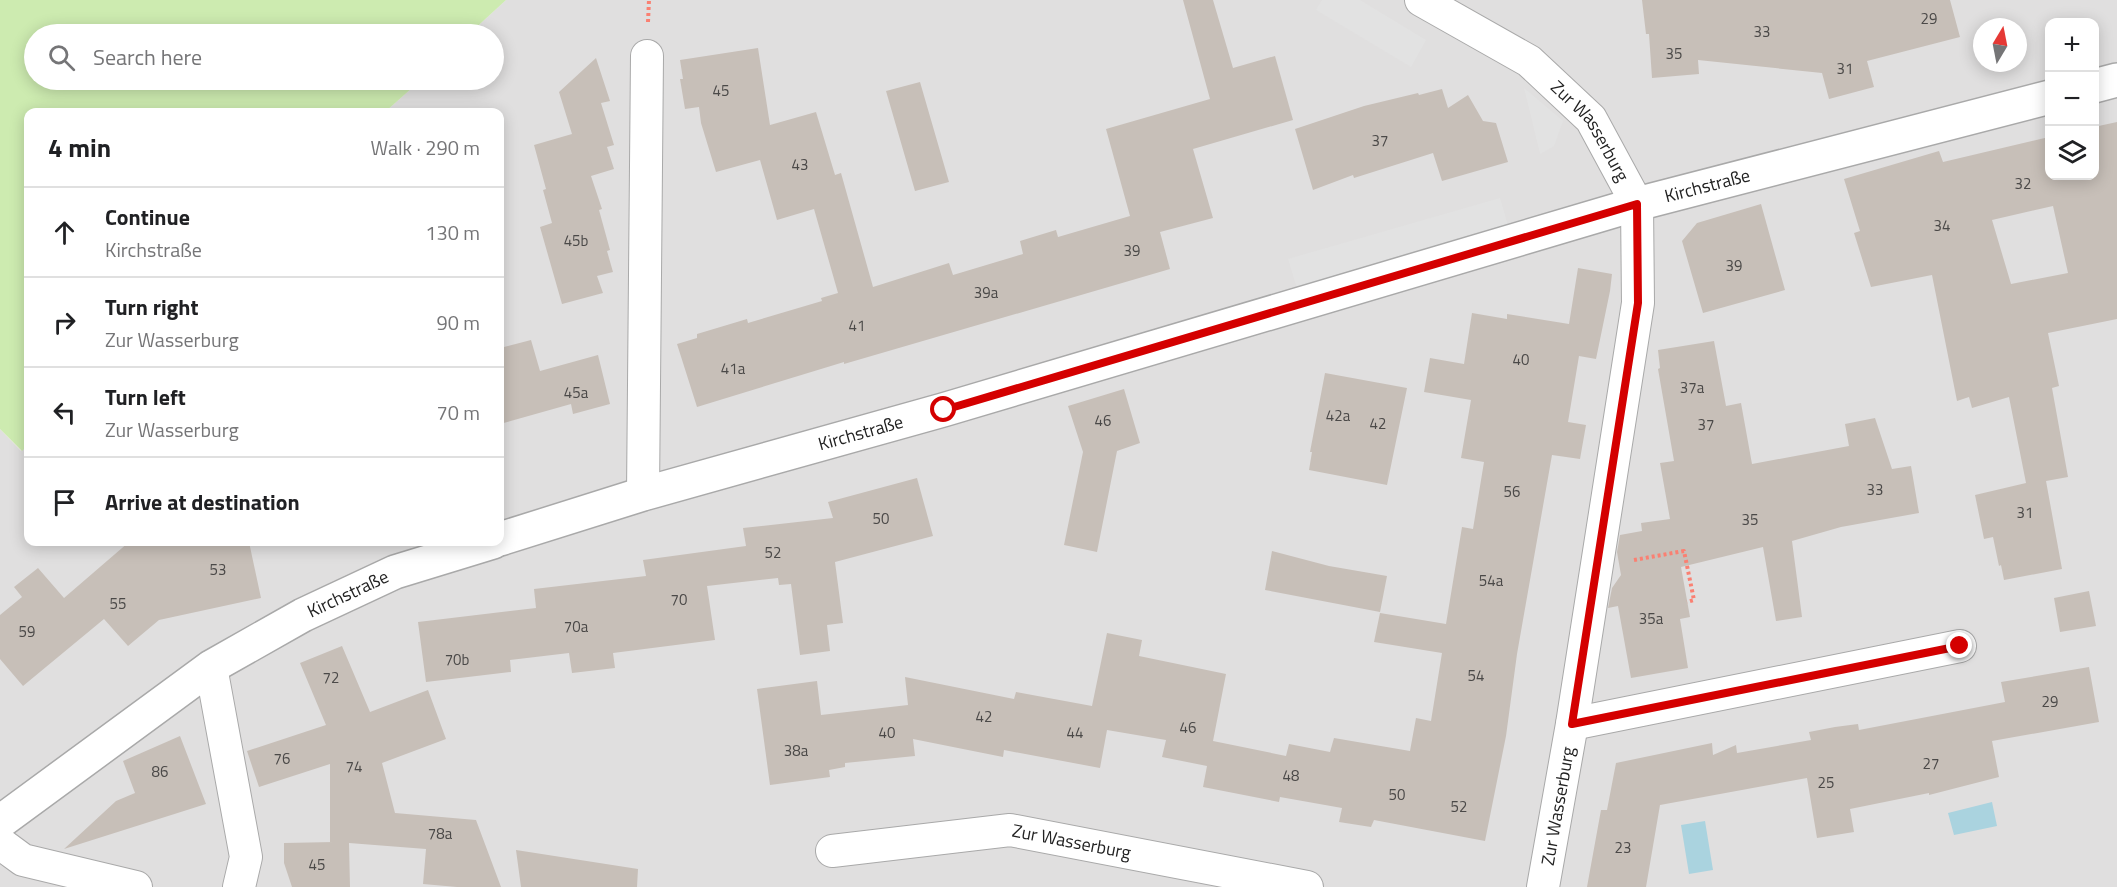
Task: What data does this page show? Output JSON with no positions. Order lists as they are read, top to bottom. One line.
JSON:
{"streets":{"street":["Zur Wasserburg","Kirchstraße"]},"crossings":[["Zur Wasserburg","Kirchstraße"]],"house_numbers":["29","33","35","31","45","37","43","32","34","45b","39","39","39a","41","40","41a","37a","45a","42a","46","42","37","33","56","31","50","35","52","53","54a","70","55","35a","70a","59","70b","54","72","29","42","46","40","44","38a","76","27","74","86","48","25","50","52","78a","23","45"],"north":"top","page":{"map_buttons":["+","−"],"search":"Search here","heading":["4 min","Walk · 290 m"],"list":[["Continue","Kirchstraße","130 m"],["Turn right","Zur Wasserburg","90 m"],["Turn left","Zur Wasserburg","70 m"],"Arrive at destination"]}}
